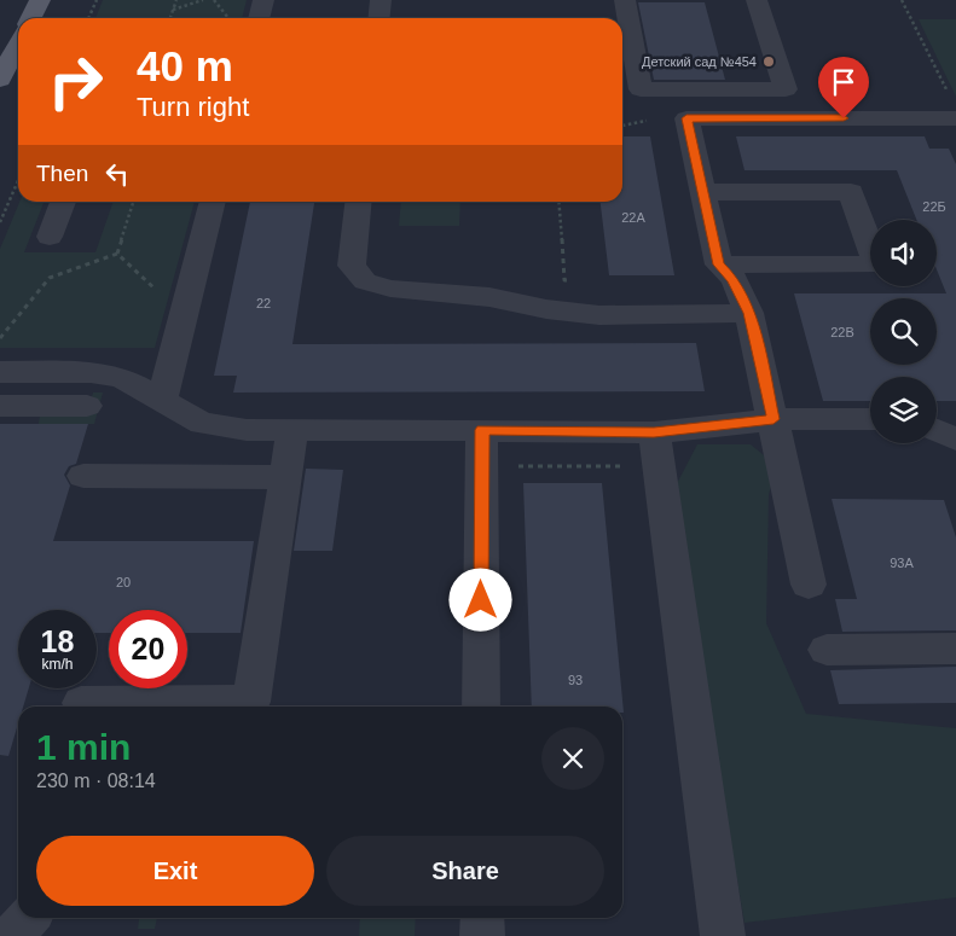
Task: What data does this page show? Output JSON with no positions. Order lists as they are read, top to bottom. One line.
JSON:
{"places":["Детский сад №454"],"house_numbers":["22Б","22А","22","22В","93А","20","93"],"page":{"turn":["40 m","Turn right"],"then":"Then","speed":"18 km/h","limit":"20","heading":["1 min","230 m · 08:14"],"buttons":["Exit","Share"]}}
